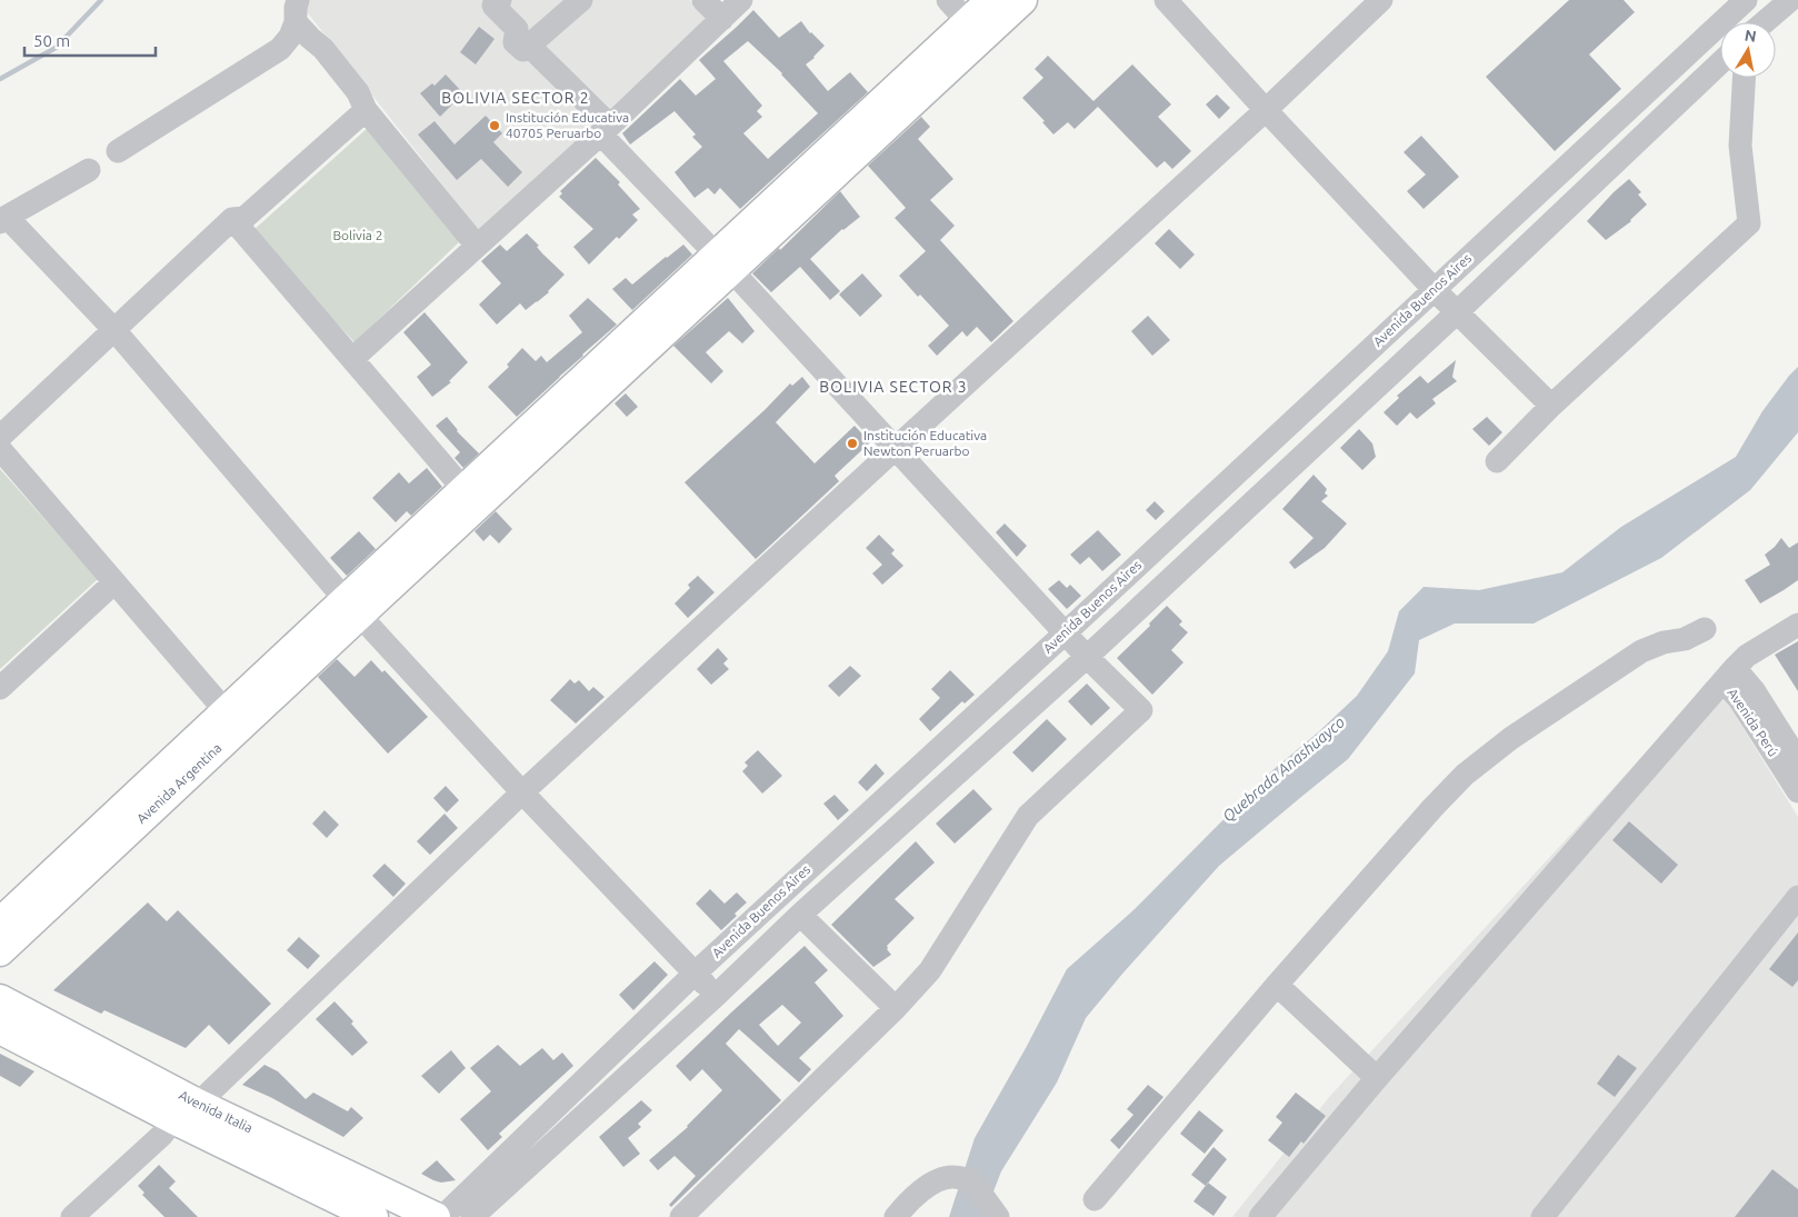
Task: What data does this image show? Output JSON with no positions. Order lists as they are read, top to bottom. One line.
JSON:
{"streets":{"main road":["Avenida Argentina","Avenida Italia"],"street":["Avenida Buenos Aires","Avenida Perú"]},"districts":["BOLIVIA SECTOR 2","BOLIVIA SECTOR 3"],"water":["Quebrada Anashuayco"],"parks":["Bolivia 2"],"places":["Institución Educativa 40705 Peruarbo","Institución Educativa Newton Peruarbo"],"scale_bar":"50 m","north":"top"}
